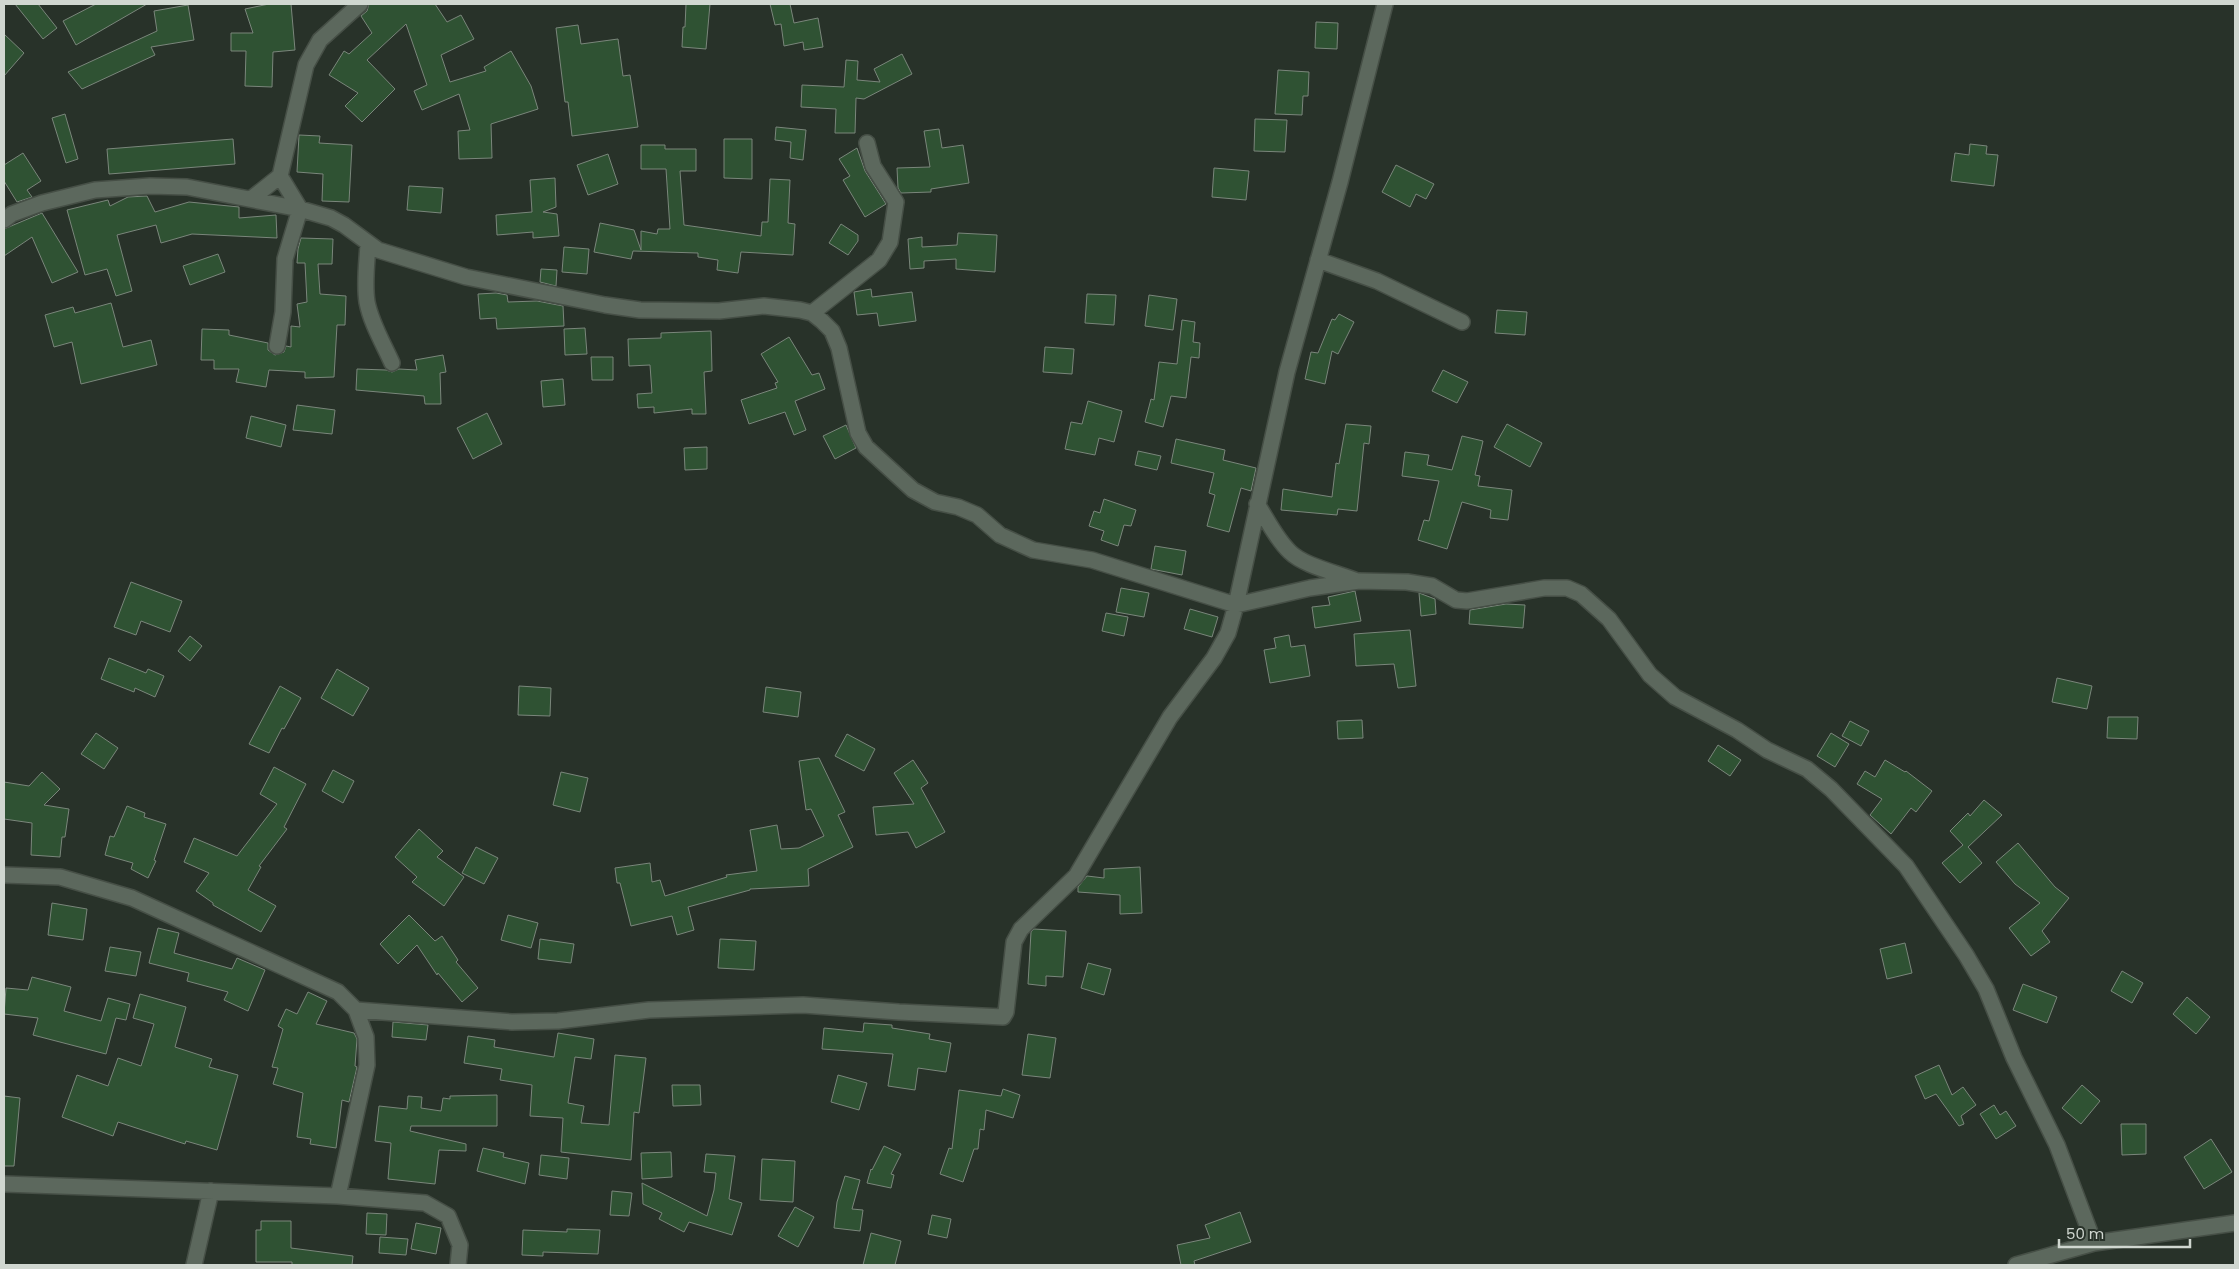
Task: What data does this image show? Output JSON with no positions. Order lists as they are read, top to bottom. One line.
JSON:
{"scale_bar":"50 m"}
